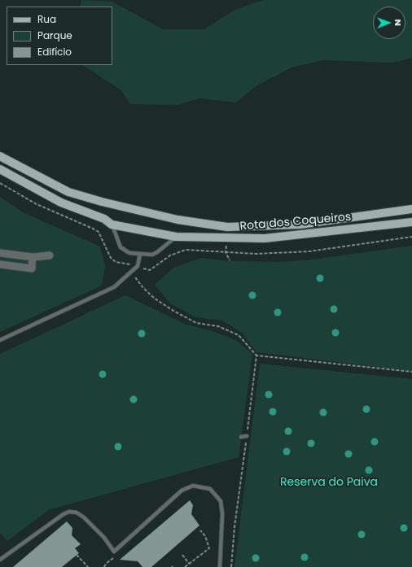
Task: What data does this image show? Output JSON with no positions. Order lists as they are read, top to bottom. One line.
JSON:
{"streets":{"main road":["Rota dos Coqueiros"]},"parks":["Reserva do Paiva"],"legend":["Rua","Parque","Edifício"],"north":"right"}
